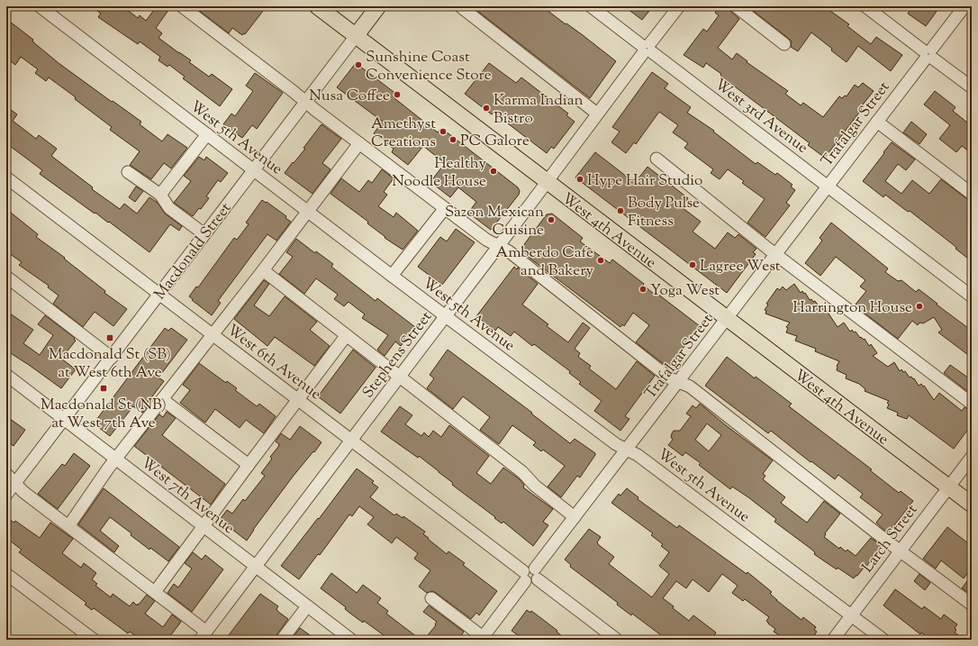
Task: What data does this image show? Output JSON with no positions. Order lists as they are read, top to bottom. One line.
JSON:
{"streets":{"main road":["West 4th Avenue","Macdonald Street"],"street":["West 3rd Avenue","Trafalgar Street","West 5th Avenue","Stephens Street","West 6th Avenue","West 7th Avenue","Larch Street"]},"crossings":[["West 3rd Avenue","Trafalgar Street"],["West 3rd Avenue","Stephens Street"],["Trafalgar Street","West 5th Avenue"],["Trafalgar Street","West 4th Avenue"],["West 5th Avenue","Macdonald Street"],["West 5th Avenue","Stephens Street"],["West 5th Avenue","Larch Street"],["West 4th Avenue","Macdonald Street"],["West 4th Avenue","Stephens Street"],["West 4th Avenue","Larch Street"],["Macdonald Street","West 6th Avenue"],["Macdonald Street","West 7th Avenue"],["Stephens Street","West 6th Avenue"],["Stephens Street","West 7th Avenue"]],"places":{"other":["Sunshine Coast Convenience Store","Nusa Coffee","Karma Indian Bistro","Amethyst Creations","PC Galore","Healthy Noodle House","Hype Hair Studio","Body Pulse Fitness","Sazon Mexican Cuisine","Amberdo Cafe and Bakery","Lagree West","Yoga West","Harrington House"],"transit":["Macdonald St (SB) at West 6th Ave","Macdonald St (NB) at West 7th Ave"]}}
